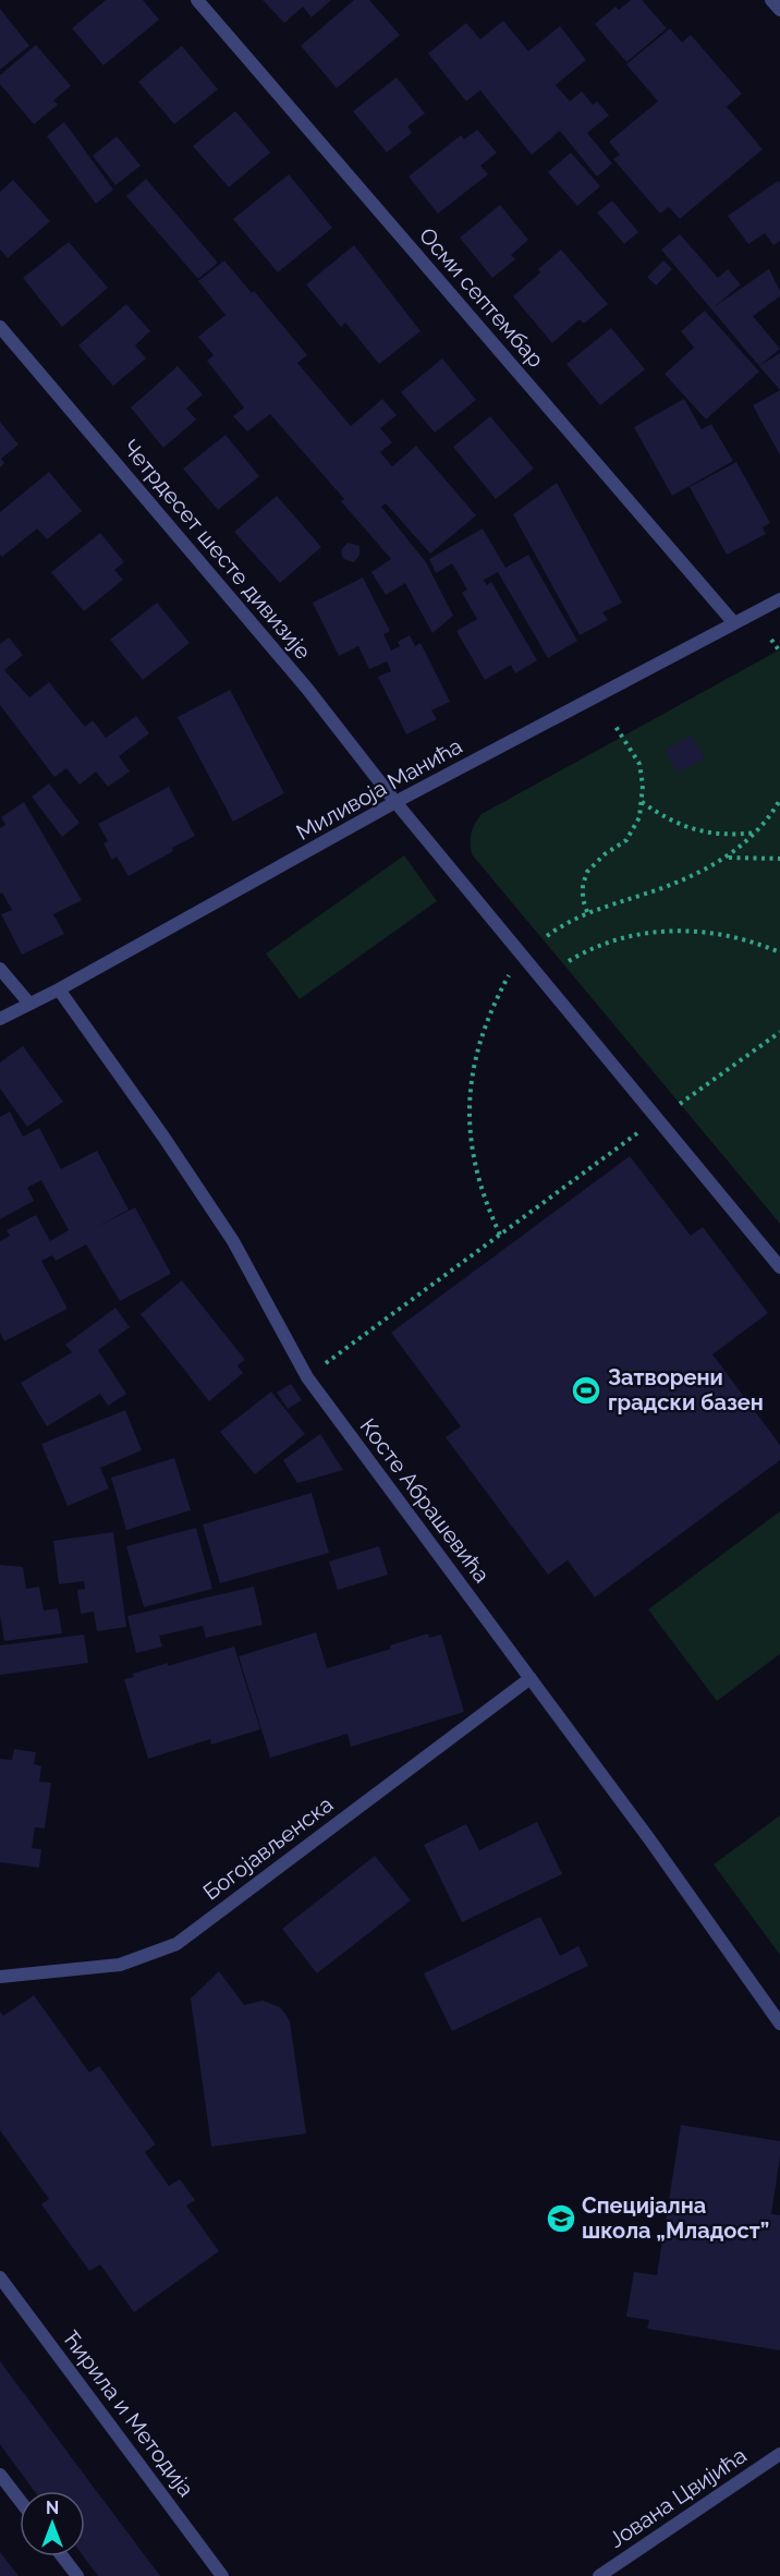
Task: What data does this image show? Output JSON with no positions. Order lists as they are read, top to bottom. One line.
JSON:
{"streets":{"street":["Осми септембар","Четрдесет шесте дивизије","Миливоја Манића","Косте Абрашевића","Богојављенска","Ћирила и Методија","Јована Цвијића"]},"crossings":[["Осми септембар","Миливоја Манића"],["Четрдесет шесте дивизије","Миливоја Манића"],["Миливоја Манића","Косте Абрашевића"],["Косте Абрашевића","Богојављенска"]],"places":{"sports":["Затворени градски базен"],"school or university":["Специјална школа „Младост”"]},"north":"top"}
